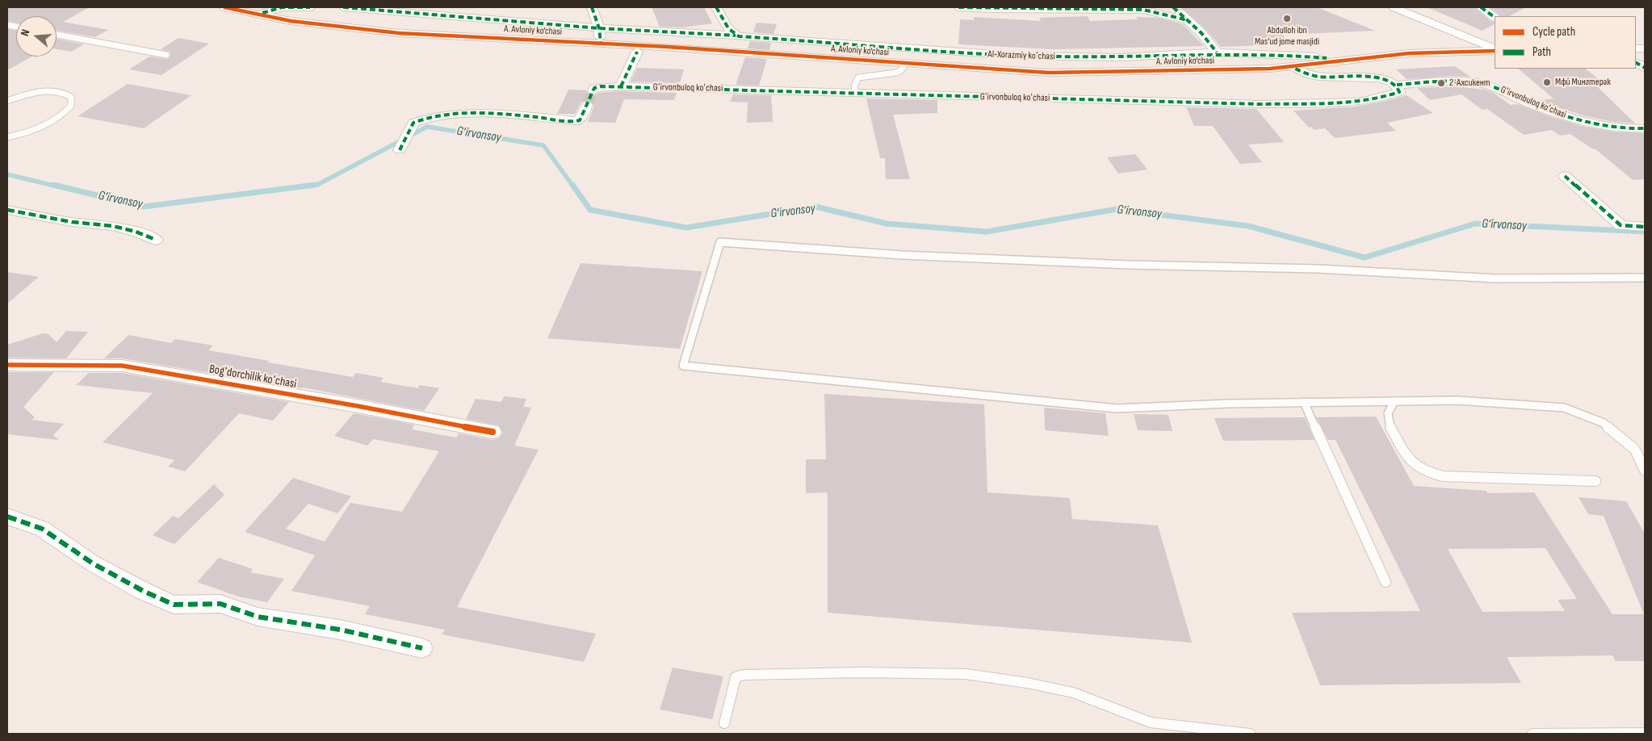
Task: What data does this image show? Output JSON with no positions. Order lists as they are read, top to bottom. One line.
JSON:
{"streets":{"street":["A. Avloniy ko‘chasi","Al-Xorazmiy koʻchasi","Gʻirvonbuloq koʻchasi","Bogʻdorchilik koʻchasi"]},"crossings":[["A. Avloniy ko‘chasi","Al-Xorazmiy koʻchasi"],["A. Avloniy ko‘chasi","Gʻirvonbuloq koʻchasi"]],"water":["G‘irvonsoy"],"places":["Abdulloh ibn Mas‘ud jome masjidi","Мфй Мингтерак","2-Ахсикент"],"legend":["Cycle path","Path"],"north":"left"}
